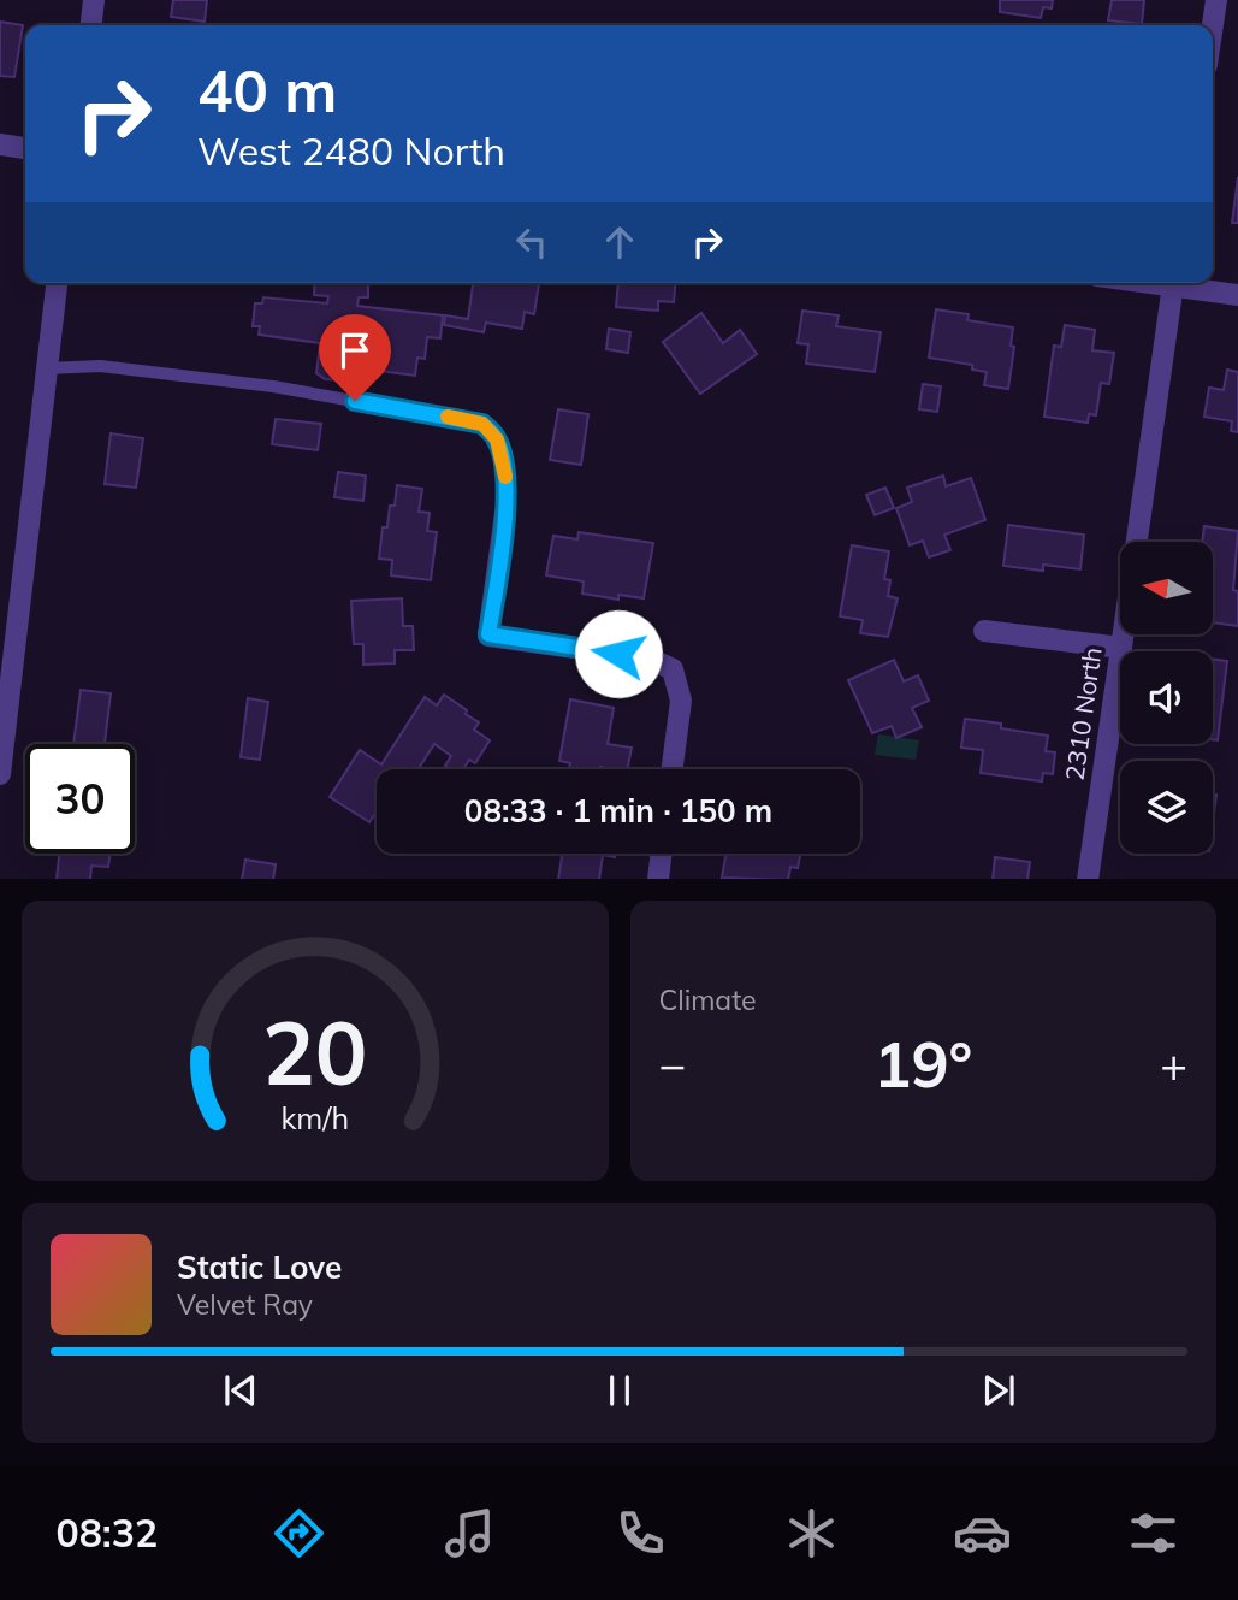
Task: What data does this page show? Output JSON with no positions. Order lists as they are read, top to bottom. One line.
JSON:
{"streets":{"street":["2310 North"]},"north":"left","page":{"turn":["40 m","West 2480 North"],"limit":"30","trip":"08:33 · 1 min · 150 m","tile":"Climate","heat":["−","19°","+"],"song":["Static Love","Velvet Ray"],"tabs":"08:32","gauge":["20","km/h"]}}
